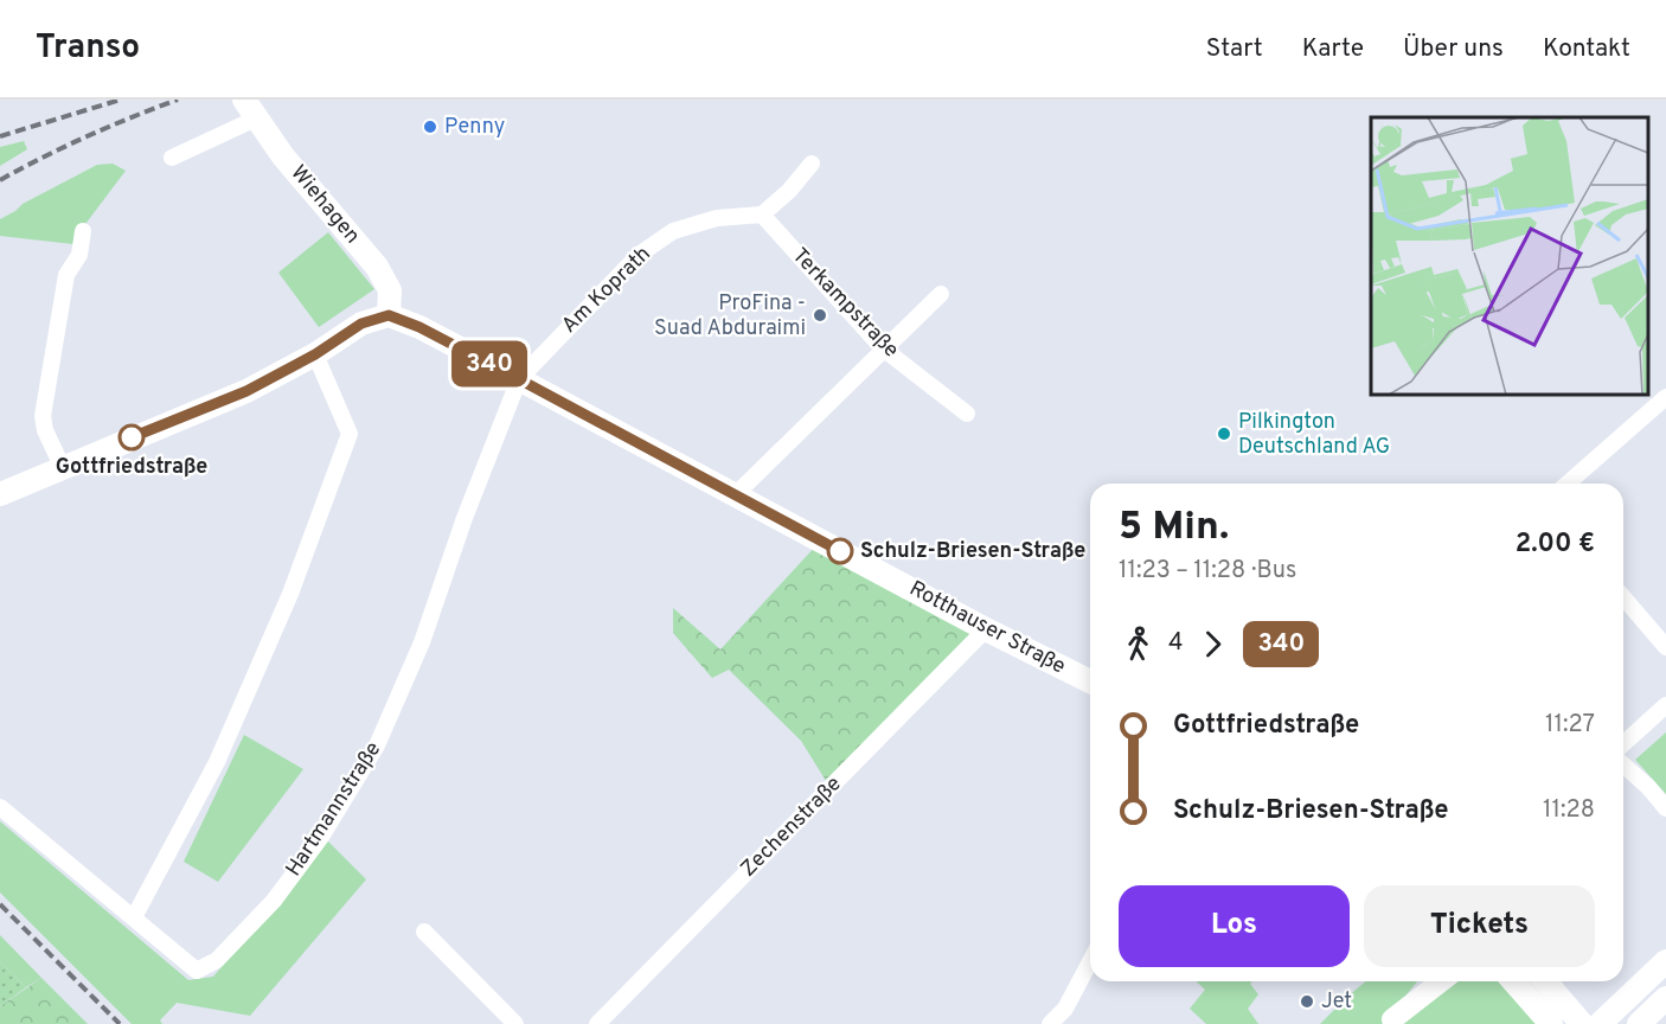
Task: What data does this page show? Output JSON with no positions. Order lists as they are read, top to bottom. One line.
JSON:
{"streets":{"main road":["Wiehagen","Rotthauser Straße"],"street":["Am Koprath","Terkampstraße","Hartmannstraße","Zechenstraße"]},"crossings":[["Wiehagen","Rotthauser Straße"],["Am Koprath","Terkampstraße"],["Am Koprath","Rotthauser Straße"],["Am Koprath","Hartmannstraße"],["Rotthauser Straße","Hartmannstraße"],["Rotthauser Straße","Zechenstraße"]],"places":["Penny","ProFina - Suad Abduraimi","Pilkington Deutschland AG","Gottfriedstraße","Schulz-Briesen-Straße","Jet"],"lines":["bus line 340"],"page":{"header":"Transo","nav":["Start","Karte","Über uns","Kontakt"],"on_map":"340","heading":["5 Min.","11:23 – 11:28 · Bus","2.00 €"],"legs":["4","340"],"list":[{"name":"Gottfriedstraße","value":"11:27"},{"name":"Schulz-Briesen-Straße","value":"11:28"}],"buttons":["Los","Tickets"]}}
